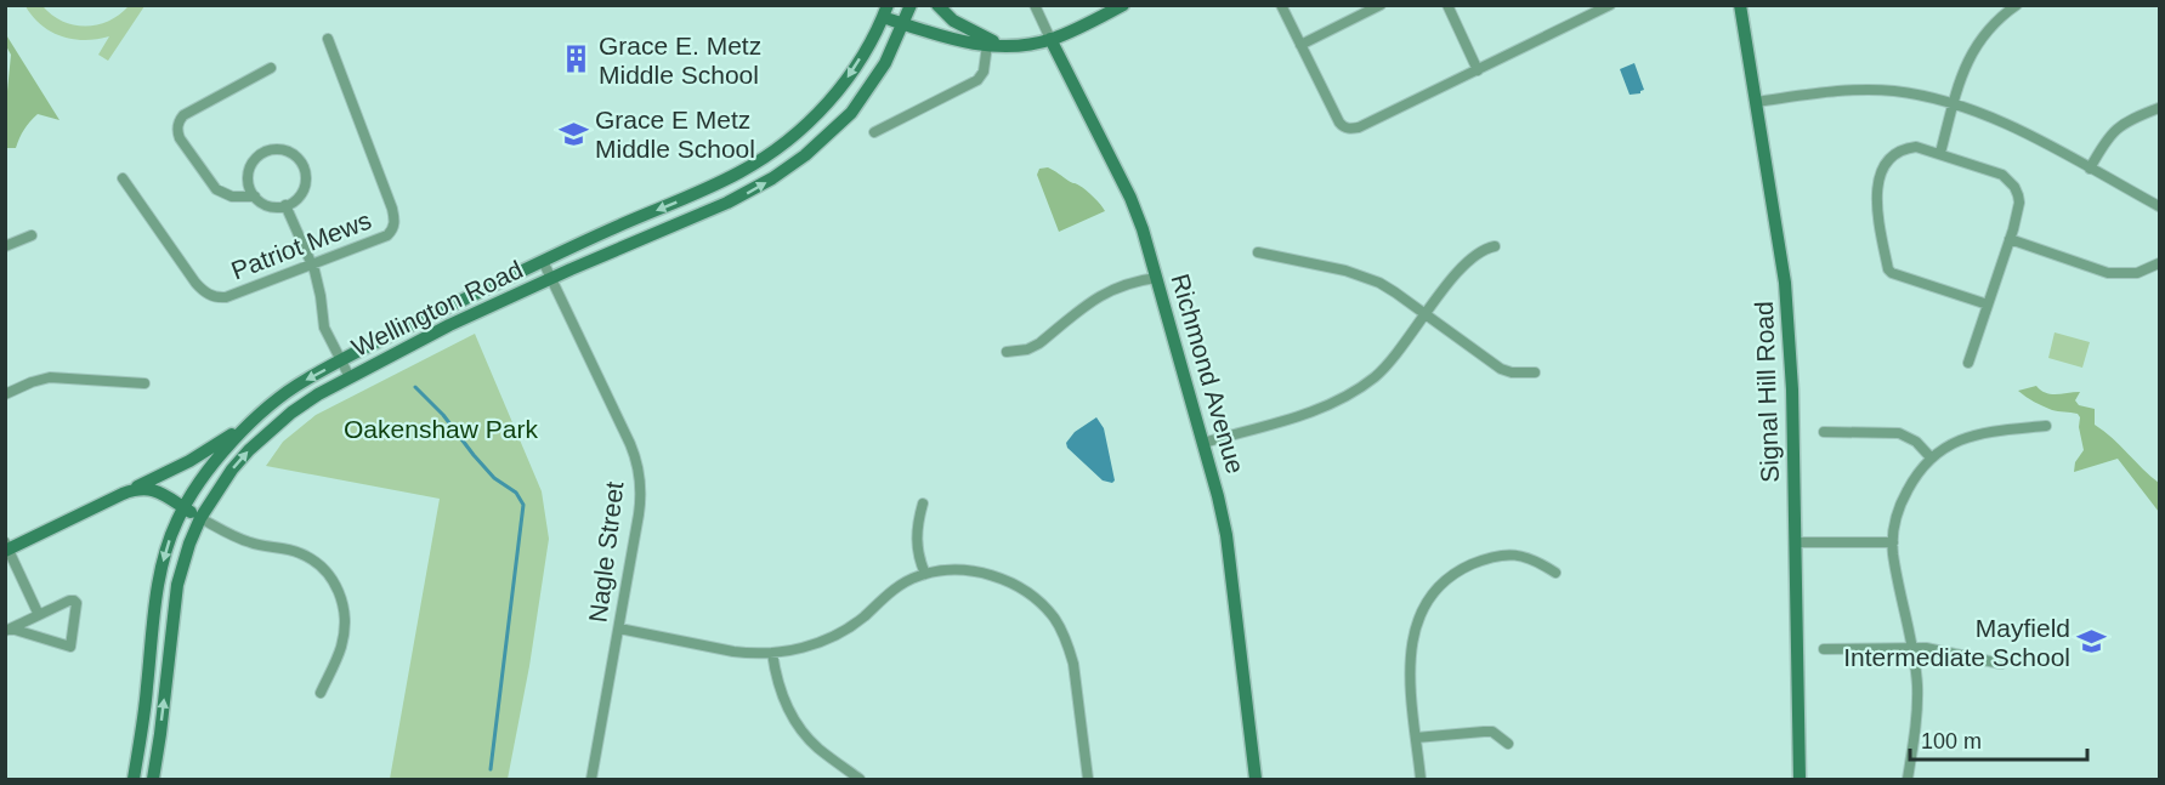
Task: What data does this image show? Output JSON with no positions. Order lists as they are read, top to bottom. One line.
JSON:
{"streets":{"main road":["Wellington Road","Richmond Avenue","Signal Hill Road"],"street":["Patriot Mews","Nagle Street"]},"crossings":[["Wellington Road","Nagle Street"]],"parks":["Oakenshaw Park"],"places":{"building":["Grace E. Metz Middle School"],"school or university":["Grace E Metz Middle School","Mayfield Intermediate School"]},"scale_bar":"100 m"}
